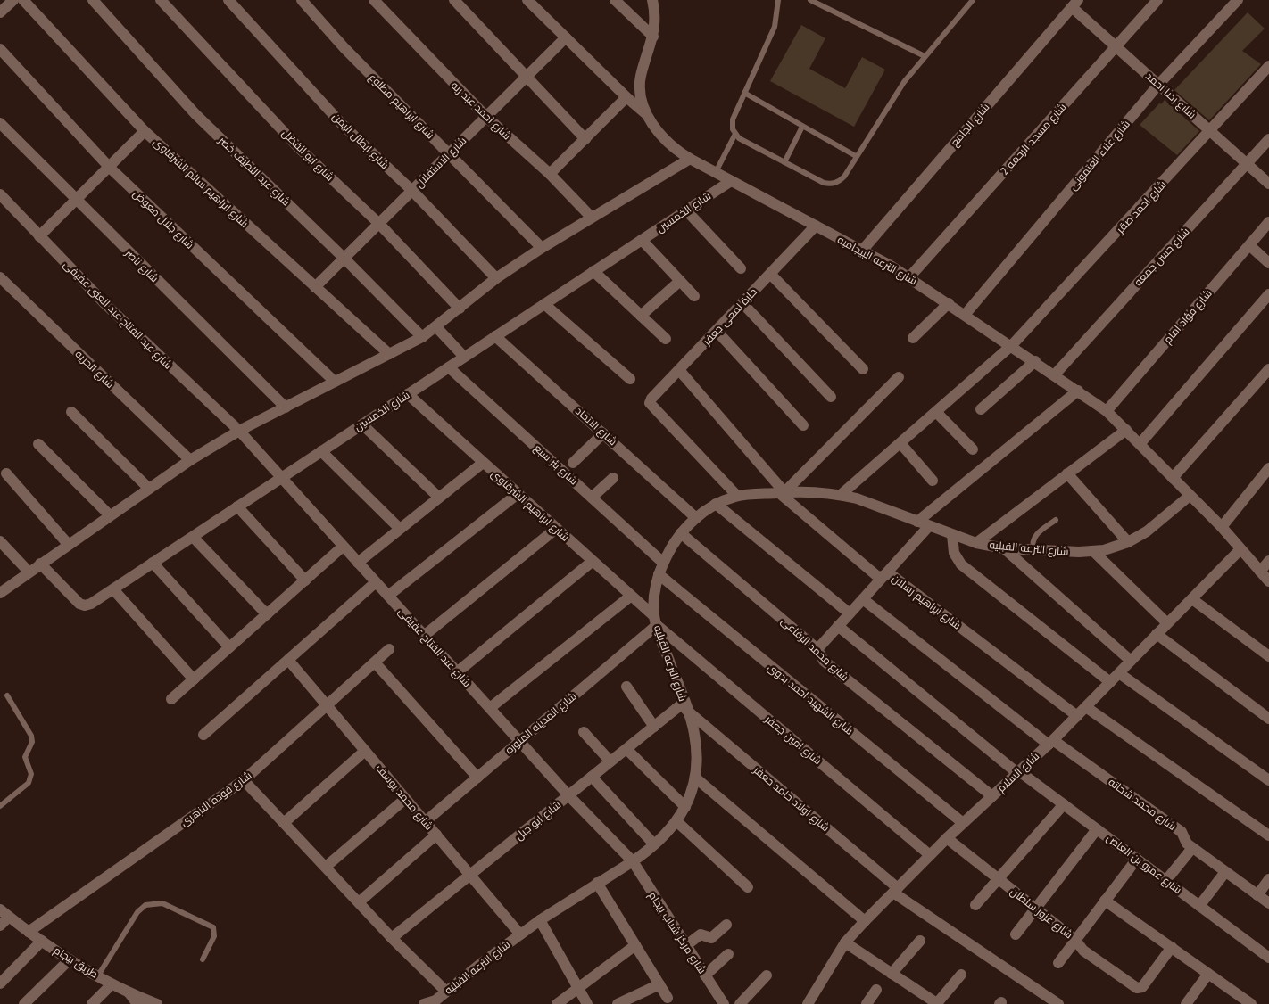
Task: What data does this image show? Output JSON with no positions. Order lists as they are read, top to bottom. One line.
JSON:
{"streets":{"street":["شارع رضا احمد","شارع ابراهيم مطاوع","شارع احمد عبد ربه","شارع الجامع","شارع مسجد الرحمه 2","شارع ابطال اليمن","شارع ابو الفضل","شارع علاء العتمونى","شارع الاستقلال","شارع عبد اللطيف خضر","شارع ابراهيم سالم الشرقاوى","شارع احمد صقر","شارع الخمسين","شارع جلال معوض","شارع حسن جمعه","شارع الترعه البيجاميه","شارع ناصر","شارع عبد الفتاح عبد الغنى عفيفى","حارة لمعى جعفر","شارع فؤاد امام","شارع الحريه","شارع الاتحاد","شارع بئر سبع","شارع ابراهيم الشرقاوى","شارع الترعه القبليه","شارع ابراهيم رسلان","شارع عبد الفتاح عفيفى","شارع محمد الرفاعى","شارع الشهيد احمد بدوى","شارع المدينه المنوره","شارع امين جعفر","شارع السلام","شارع محمد يوسف","شارع فوده الازهرى","شارع اولاد حامد جعفر","شارع محمد شحاته","شارع ابو جبل","شارع عمرو بن العاص","شارع عزوز سلطان","شارع مركز شباب بيجام","طريق بيجام"]},"crossings":[["شارع رضا احمد","شارع الجامع"],["شارع رضا احمد","شارع مسجد الرحمه 2"],["شارع رضا احمد","شارع علاء العتمونى"],["شارع رضا احمد","شارع احمد صقر"],["شارع رضا احمد","شارع حسن جمعه"],["شارع ابراهيم مطاوع","شارع الاستقلال"],["شارع احمد عبد ربه","شارع الاستقلال"],["شارع الجامع","شارع الترعه البيجاميه"],["شارع مسجد الرحمه 2","شارع الترعه البيجاميه"],["شارع ابطال اليمن","شارع الاستقلال"],["شارع ابو الفضل","شارع الاستقلال"],["شارع علاء العتمونى","شارع الترعه البيجاميه"],["شارع الاستقلال","شارع عبد اللطيف خضر"],["شارع الاستقلال","شارع ابراهيم سالم الشرقاوى"],["شارع احمد صقر","شارع الترعه البيجاميه"],["شارع احمد صقر","شارع الترعه القبليه"],["شارع الخمسين","شارع الترعه البيجاميه"],["شارع الخمسين","شارع الاتحاد"],["شارع الخمسين","شارع بئر سبع"],["شارع الخمسين","شارع ابراهيم الشرقاوى"],["شارع الخمسين","شارع عبد الفتاح عفيفى"],["شارع حسن جمعه","شارع الترعه البيجاميه"],["شارع الترعه البيجاميه","حارة لمعى جعفر"],["شارع الترعه البيجاميه","شارع فؤاد امام"],["شارع الترعه البيجاميه","شارع الترعه القبليه"],["شارع الترعه البيجاميه","شارع السلام"],["شارع عبد الفتاح عبد الغنى عفيفى","شارع عبد الفتاح عفيفى"],["حارة لمعى جعفر","شارع الترعه القبليه"],["حارة لمعى جعفر","شارع ابراهيم رسلان"],["شارع الاتحاد","شارع الترعه القبليه"],["شارع بئر سبع","شارع الترعه القبليه"],["شارع ابراهيم الشرقاوى","شارع الترعه القبليه"],["شارع ابراهيم الشرقاوى","شارع المدينه المنوره"],["شارع ابراهيم الشرقاوى","شارع امين جعفر"],["شارع الترعه القبليه","شارع ابراهيم رسلان"],["شارع الترعه القبليه","شارع عبد الفتاح عفيفى"],["شارع الترعه القبليه","شارع محمد الرفاعى"],["شارع الترعه القبليه","شارع الشهيد احمد بدوى"],["شارع الترعه القبليه","شارع المدينه المنوره"],["شارع الترعه القبليه","شارع امين جعفر"],["شارع الترعه القبليه","شارع محمد يوسف"],["شارع الترعه القبليه","شارع اولاد حامد جعفر"],["شارع الترعه القبليه","شارع ابو جبل"],["شارع الترعه القبليه","شارع مركز شباب بيجام"],["شارع ابراهيم رسلان","شارع السلام"],["شارع عبد الفتاح عفيفى","شارع المدينه المنوره"],["شارع عبد الفتاح عفيفى","شارع ابو جبل"],["شارع عبد الفتاح عفيفى","شارع مركز شباب بيجام"],["شارع محمد الرفاعى","شارع السلام"],["شارع الشهيد احمد بدوى","شارع السلام"],["شارع المدينه المنوره","شارع امين جعفر"],["شارع المدينه المنوره","شارع محمد يوسف"],["شارع امين جعفر","شارع السلام"],["شارع السلام","شارع اولاد حامد جعفر"],["شارع السلام","شارع محمد شحاته"],["شارع السلام","شارع عمرو بن العاص"],["شارع السلام","شارع عزوز سلطان"],["شارع محمد يوسف","شارع فوده الازهرى"],["شارع محمد يوسف","شارع ابو جبل"],["شارع فوده الازهرى","طريق بيجام"],["شارع اولاد حامد جعفر","شارع ابو جبل"]]}
